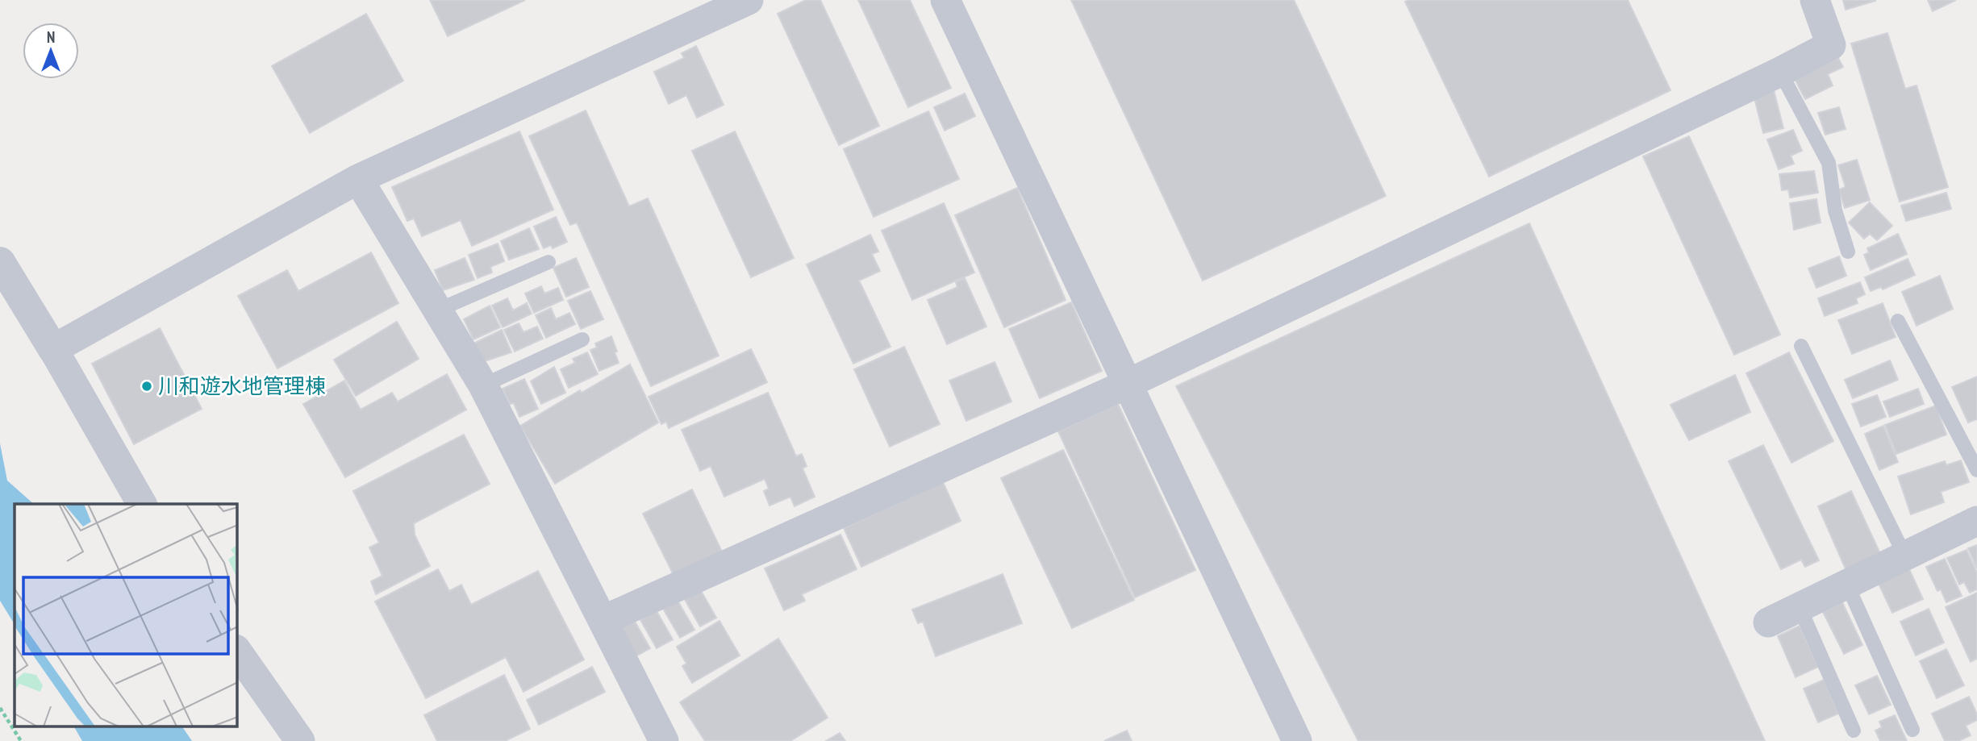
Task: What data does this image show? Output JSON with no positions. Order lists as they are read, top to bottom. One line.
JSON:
{"places":["川和遊水地管理棟"],"north":"top"}
